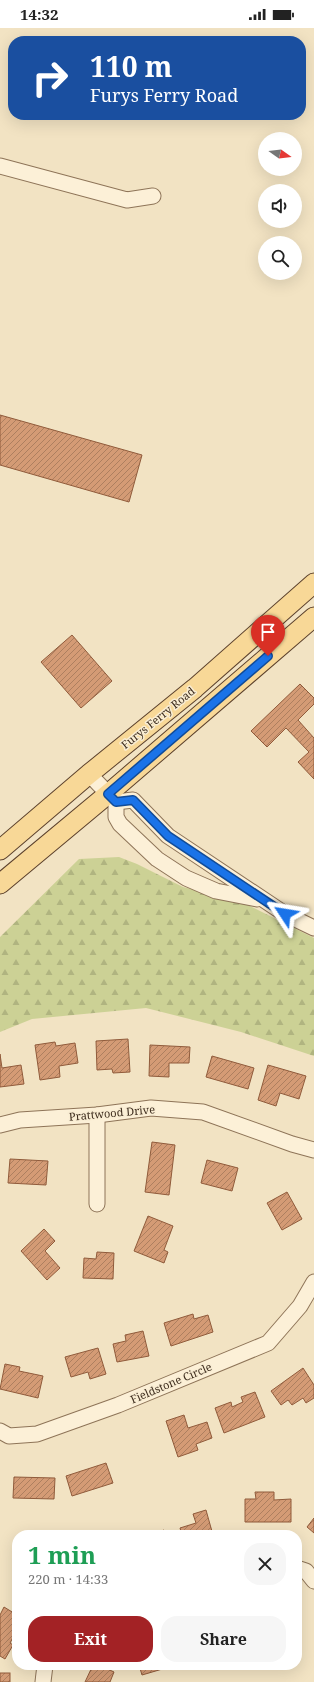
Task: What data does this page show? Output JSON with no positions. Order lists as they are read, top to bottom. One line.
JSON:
{"streets":{"main road":["Furys Ferry Road"],"street":["Prattwood Drive","Fieldstone Circle"]},"north":"right","page":{"status":"14:32","turn":["110 m","Furys Ferry Road"],"heading":["1 min","220 m · 14:33"],"buttons":["Exit","Share"]}}
